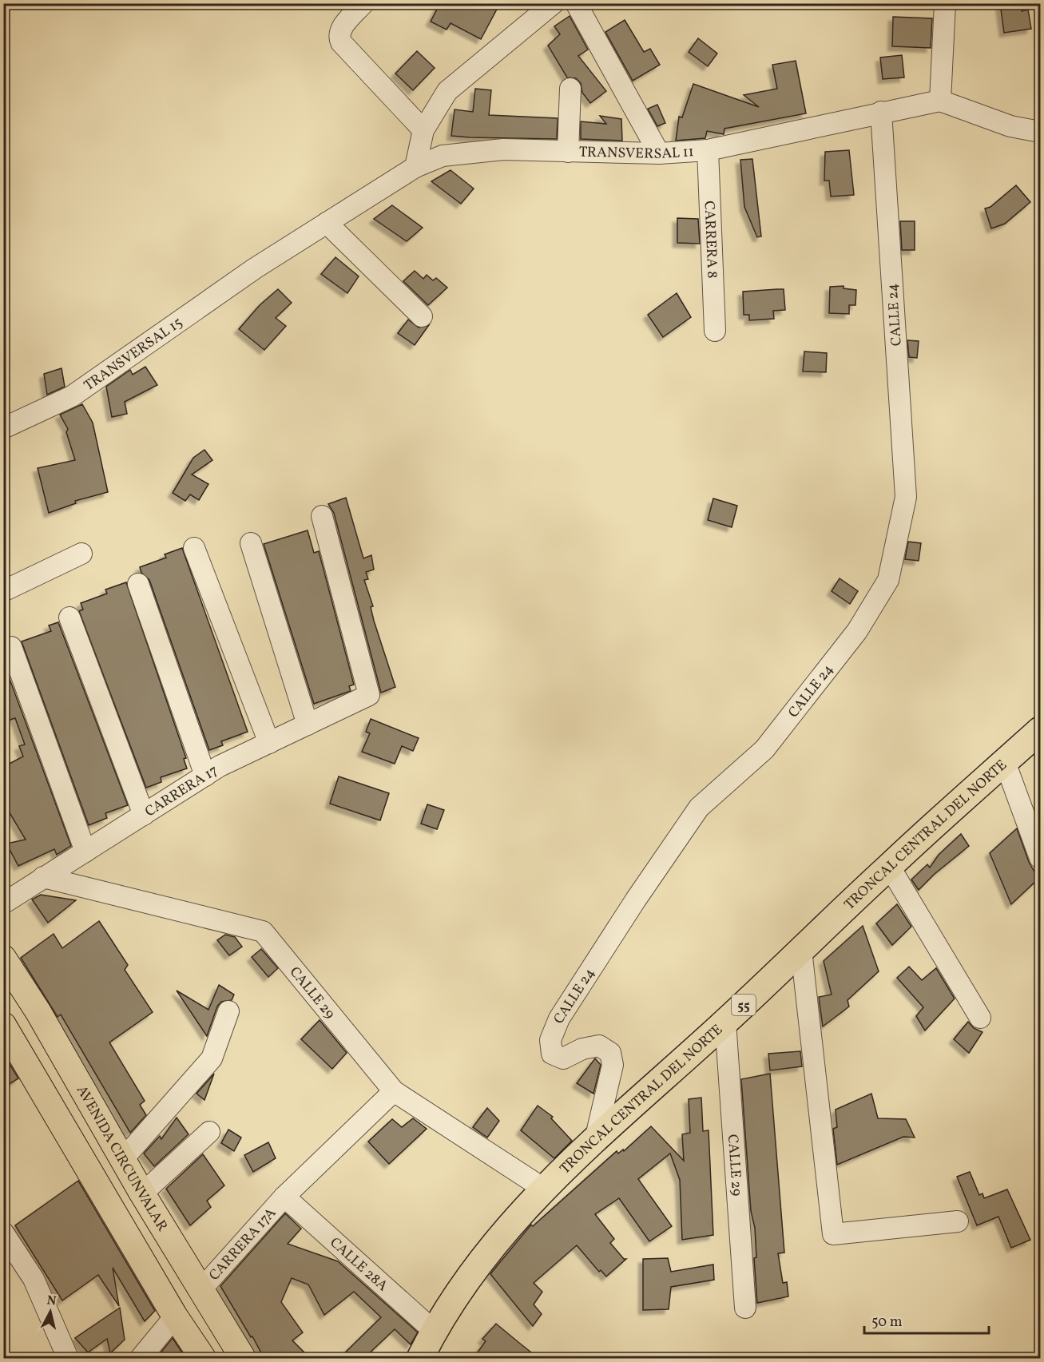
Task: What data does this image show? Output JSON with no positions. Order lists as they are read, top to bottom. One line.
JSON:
{"streets":{"highway":["TRONCAL CENTRAL DEL NORTE","55"],"main road":["AVENIDA CIRCUNVALAR"],"street":["TRANSVERSAL 11","CARRERA 8","CALLE 24","TRANSVERSAL 15","CARRERA 17","CALLE 29","CARRERA 17A","CALLE 28A"]},"crossings":[["TRANSVERSAL 11","CARRERA 8"],["TRANSVERSAL 11","CALLE 24"],["TRANSVERSAL 11","TRANSVERSAL 15"],["CALLE 24","TRONCAL CENTRAL DEL NORTE"],["CARRERA 17","CALLE 29"],["TRONCAL CENTRAL DEL NORTE","CALLE 29"],["TRONCAL CENTRAL DEL NORTE","CALLE 28A"],["CALLE 29","CARRERA 17A"],["AVENIDA CIRCUNVALAR","CARRERA 17A"],["CARRERA 17A","CALLE 28A"]],"scale_bar":"50 m","north":"top"}
